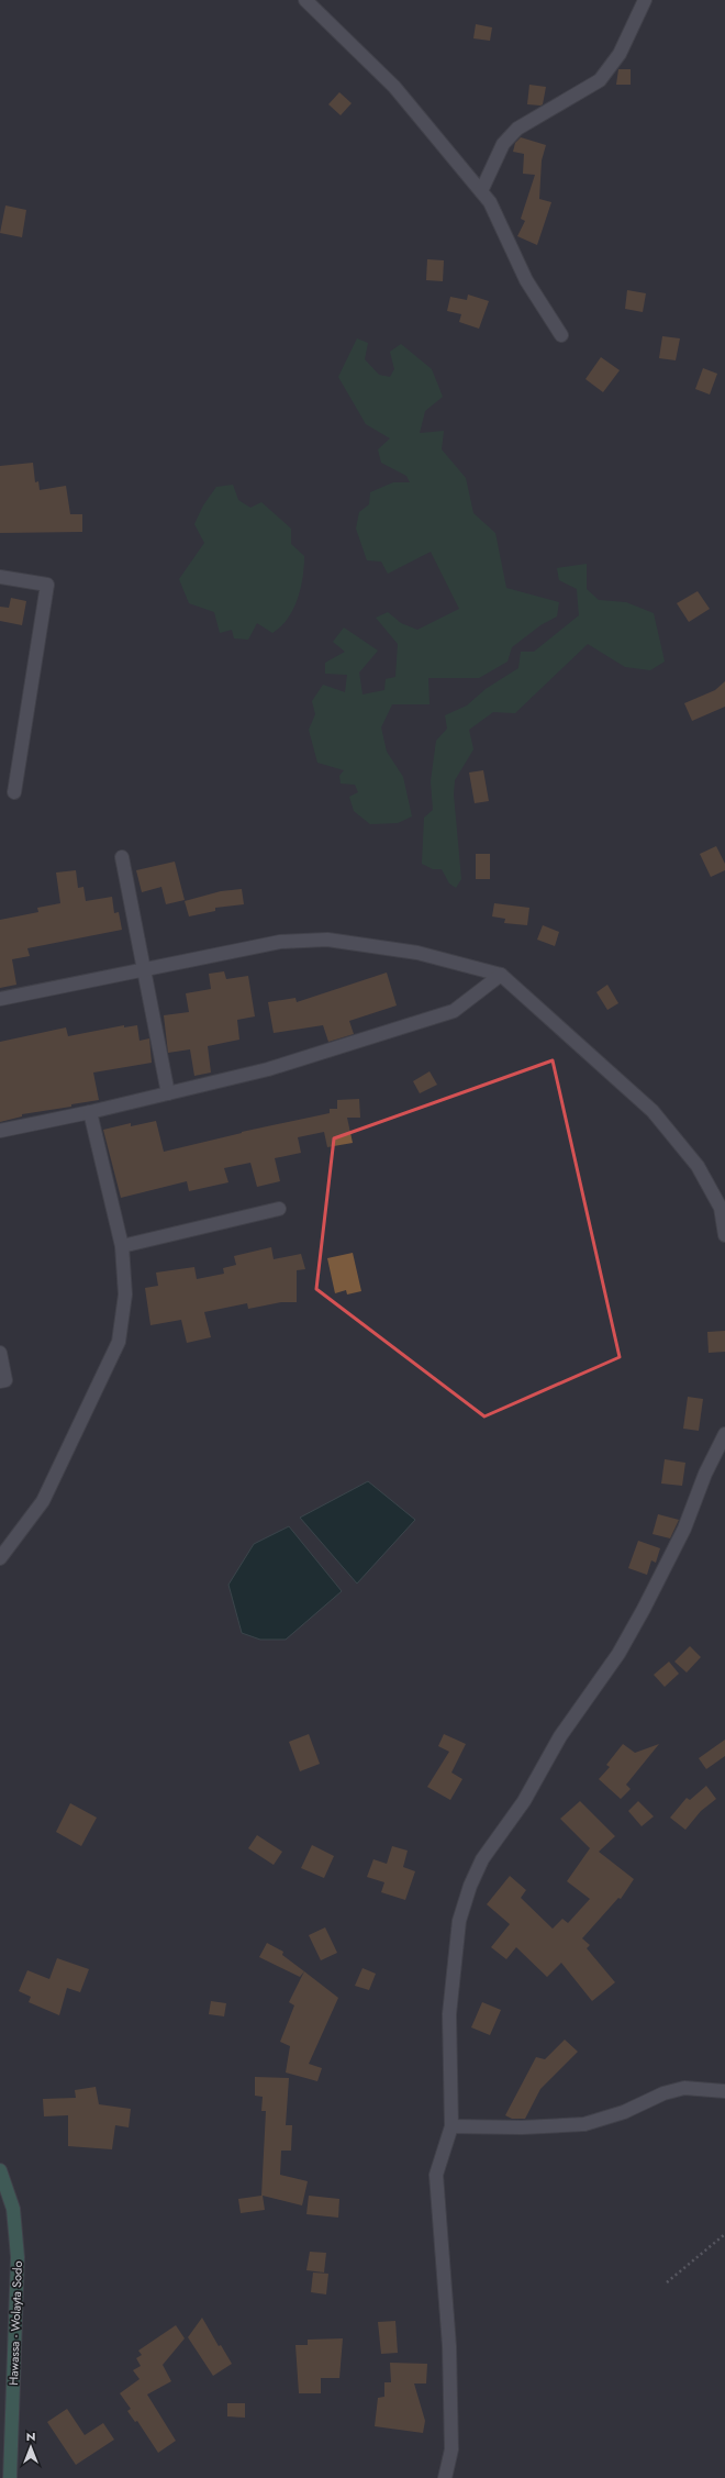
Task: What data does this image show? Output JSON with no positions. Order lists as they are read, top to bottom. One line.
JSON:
{"streets":{"main road":["Hawassa - Wolayta Sodo"]},"north":"top"}
